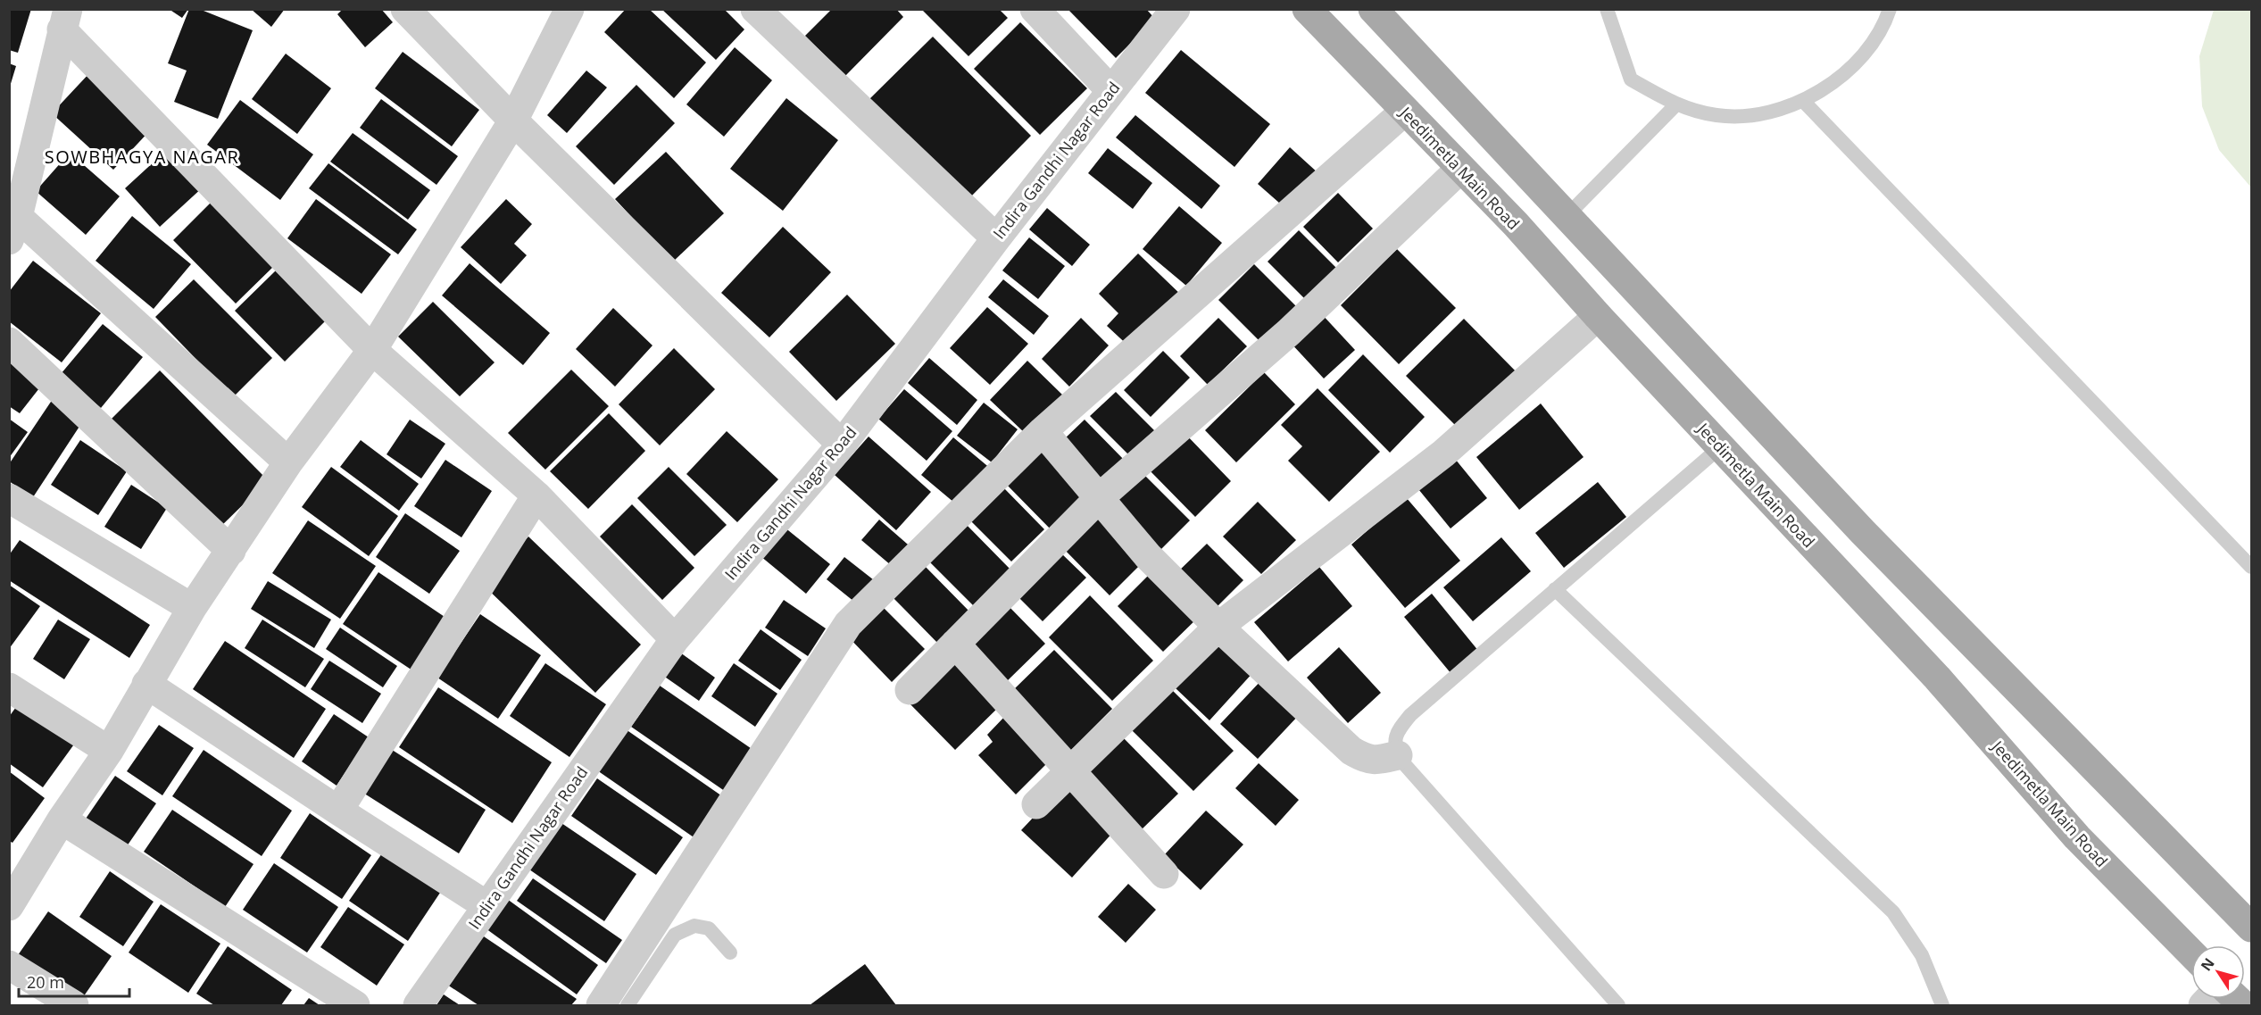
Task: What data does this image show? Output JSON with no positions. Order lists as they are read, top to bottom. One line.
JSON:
{"streets":{"main road":["Jeedimetla Main Road"],"street":["Indira Gandhi Nagar Road"]},"districts":["SOWBHAGYA NAGAR"],"scale_bar":"20 m","north":"top left"}
